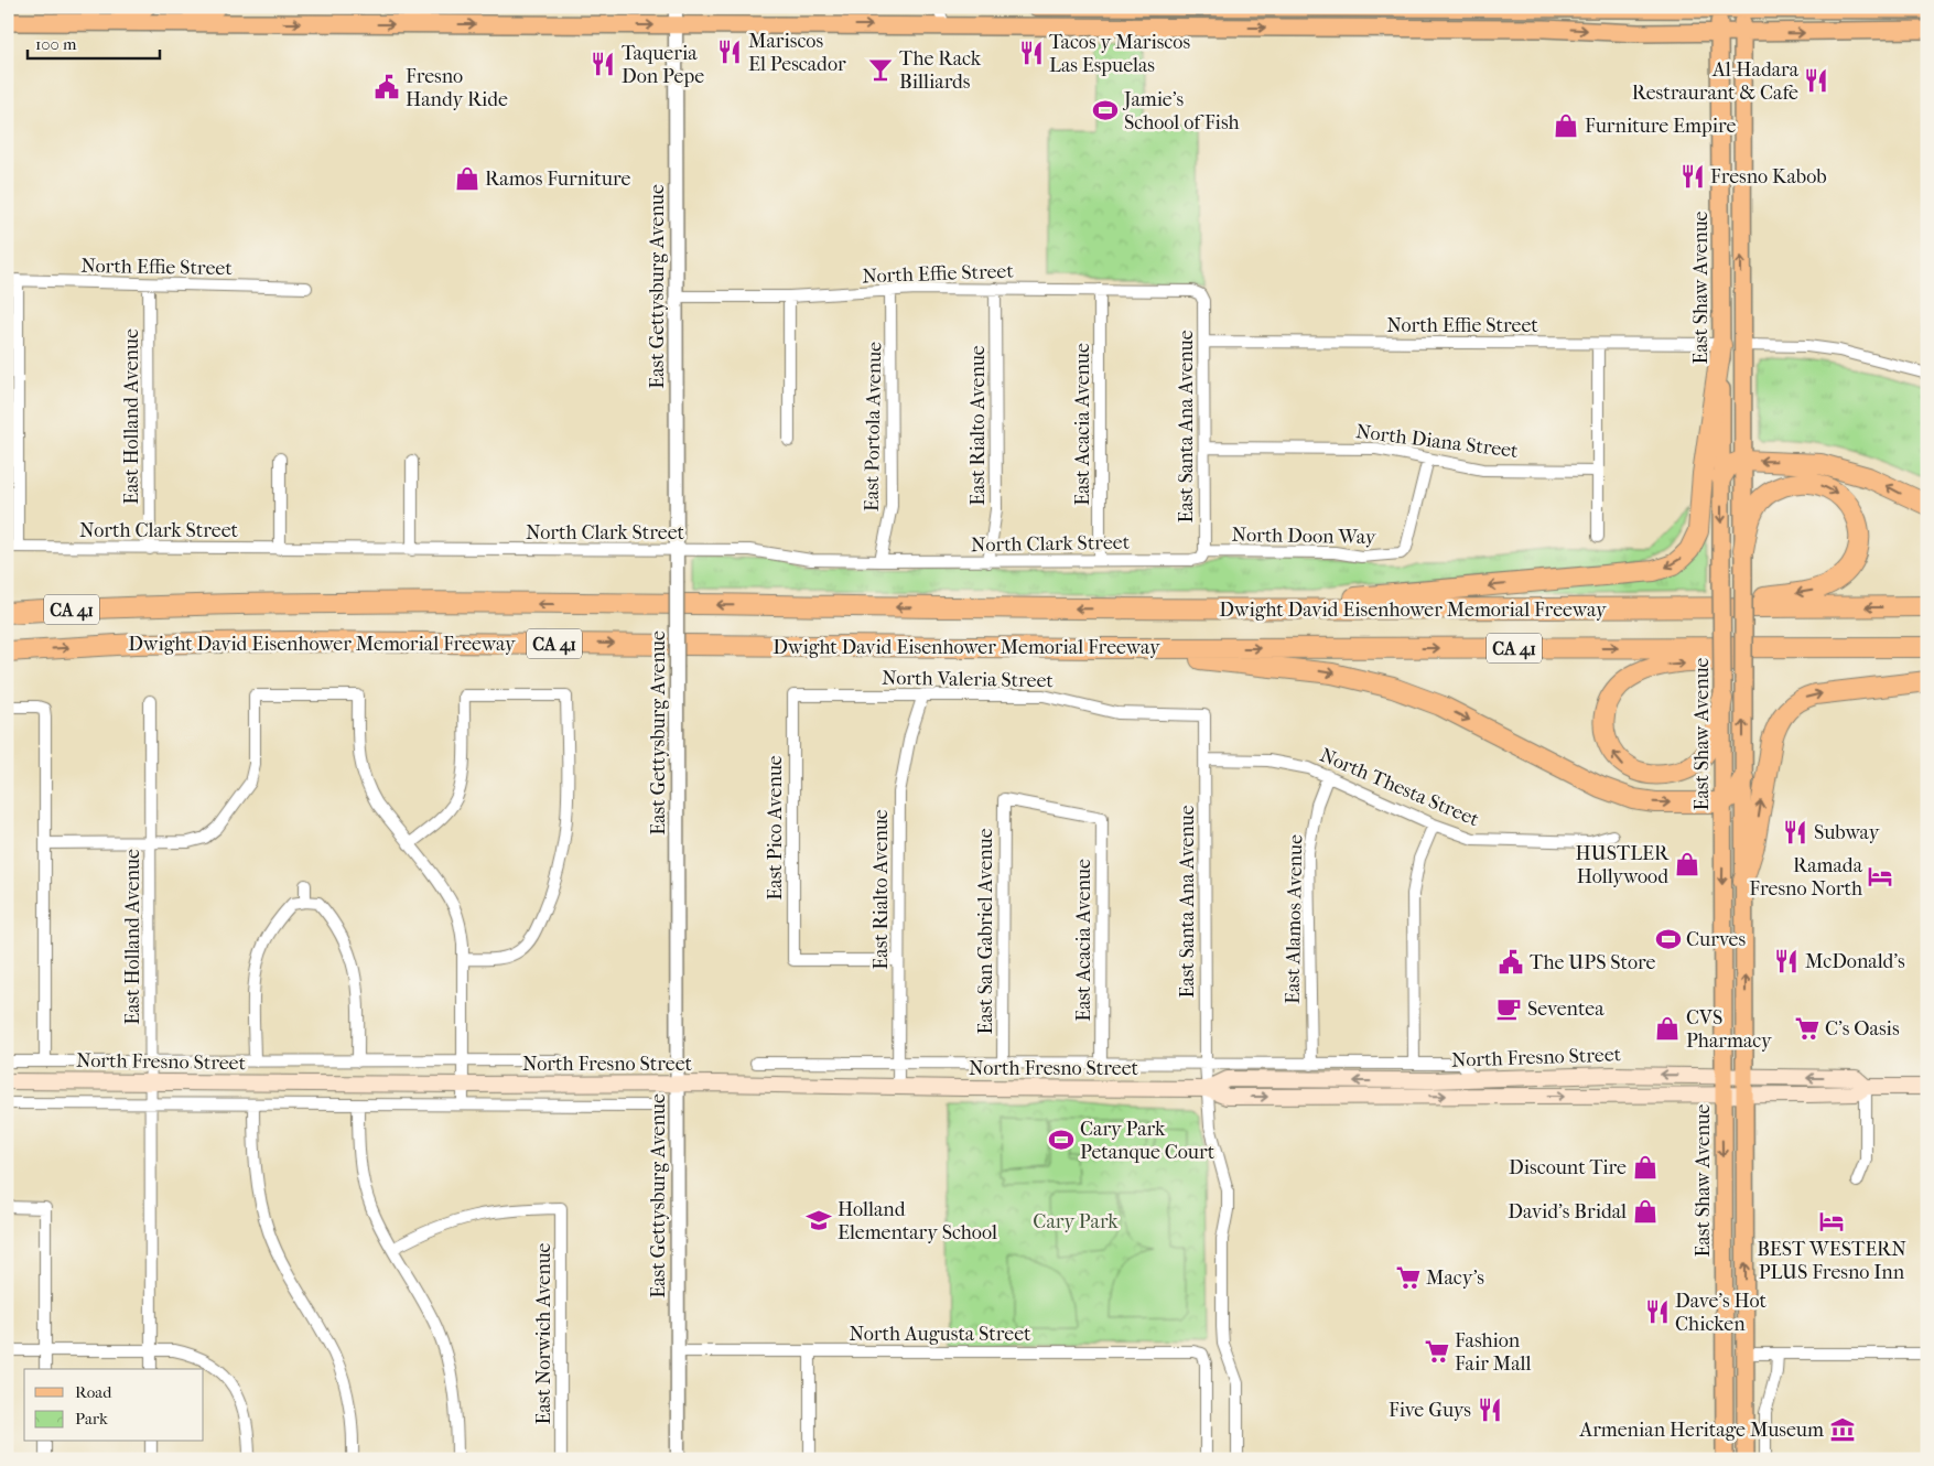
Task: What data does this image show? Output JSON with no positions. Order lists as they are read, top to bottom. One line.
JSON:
{"streets":{"highway":["CA 41","Dwight David Eisenhower Memorial Freeway"],"main road":["East Shaw Avenue","North Fresno Street"],"street":["North Effie Street","East Gettysburg Avenue","East Holland Avenue","East Acacia Avenue","East Rialto Avenue","East Portola Avenue","East Santa Ana Avenue","North Diana Street","North Clark Street","North Doon Way","North Valeria Street","North Thesta Street","East Pico Avenue","East Alamos Avenue","East San Gabriel Avenue","East Norwich Avenue","North Augusta Street"]},"crossings":[["North Effie Street","East Gettysburg Avenue"],["North Effie Street","East Shaw Avenue"],["North Effie Street","East Holland Avenue"],["North Effie Street","East Acacia Avenue"],["North Effie Street","East Rialto Avenue"],["North Effie Street","East Portola Avenue"],["North Effie Street","East Santa Ana Avenue"],["East Gettysburg Avenue","North Clark Street"],["East Gettysburg Avenue","North Fresno Street"],["East Gettysburg Avenue","North Augusta Street"],["East Shaw Avenue","North Fresno Street"],["East Holland Avenue","North Clark Street"],["East Holland Avenue","North Fresno Street"],["East Acacia Avenue","North Clark Street"],["East Acacia Avenue","East San Gabriel Avenue"],["East Rialto Avenue","North Clark Street"],["East Rialto Avenue","North Valeria Street"],["East Rialto Avenue","East Pico Avenue"],["East Rialto Avenue","North Fresno Street"],["East Portola Avenue","North Clark Street"],["East Santa Ana Avenue","North Diana Street"],["East Santa Ana Avenue","North Clark Street"],["East Santa Ana Avenue","North Doon Way"],["East Santa Ana Avenue","North Valeria Street"],["East Santa Ana Avenue","North Thesta Street"],["East Santa Ana Avenue","North Fresno Street"],["North Diana Street","North Doon Way"],["North Clark Street","North Doon Way"],["North Valeria Street","East Pico Avenue"],["North Thesta Street","East Alamos Avenue"]],"parks":["Cary Park"],"places":{"restaurant":["Mariscos El Pescador","Tacos y Mariscos Las Espuelas","Taqueria Don Pepe","Al-Hadara Restraurant & Cafe","Fresno Kabob","Subway","McDonald's","Dave's Hot Chicken","Five Guys"],"bar":["The Rack Billiards"],"public building":["Fresno Handy Ride","The UPS Store"],"sports":["Jamie's School of Fish","Curves","Cary Park Petanque Court"],"shop":["Furniture Empire","Ramos Furniture","HUSTLER Hollywood","CVS Pharmacy","Discount Tire","David's Bridal"],"hotel":["Ramada Fresno North","BEST WESTERN PLUS Fresno Inn"],"cafe":["Seventea"],"supermarket":["C's Oasis","Macy's","Fashion Fair Mall"],"school or university":["Holland Elementary School"],"museum":["Armenian Heritage Museum"]},"legend":["Road","Park"],"scale_bar":"100 m"}
